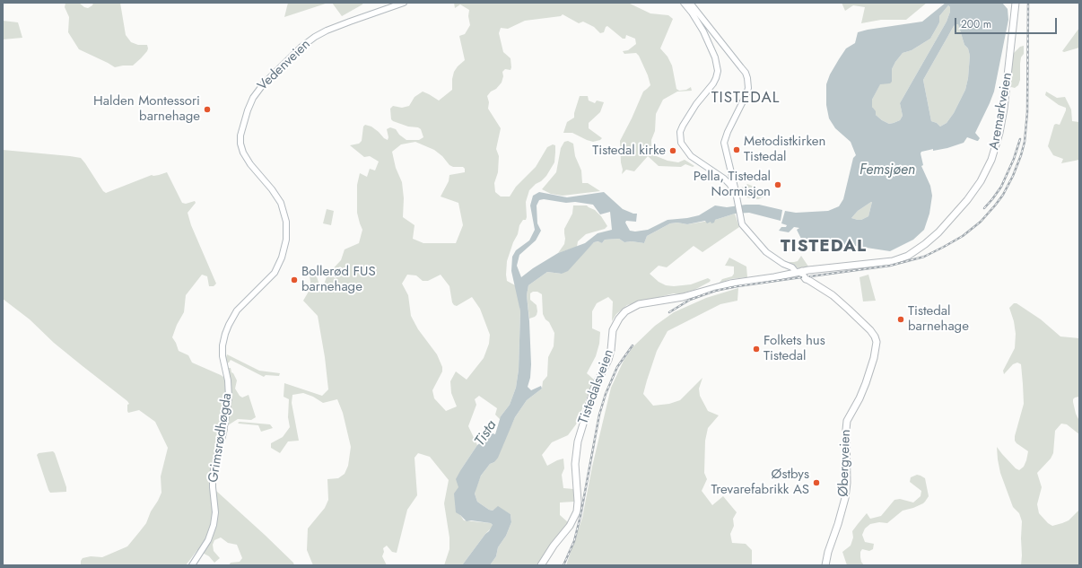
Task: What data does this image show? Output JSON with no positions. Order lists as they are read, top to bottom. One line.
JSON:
{"streets":{"main road":["Vedenveien","Aremarkveien","Tistedalsveien","Grimsrødhøgda","Øbergveien"]},"crossings":[["Vedenveien","Grimsrødhøgda"],["Aremarkveien","Tistedalsveien"],["Aremarkveien","Øbergveien"],["Tistedalsveien","Øbergveien"]],"districts":["TISTEDAL","TISTEDAL"],"water":["Femsjøen","Tista"],"places":["Halden Montessori barnehage","Metodistkirken Tistedal","Tistedal kirke","Pella, Tistedal Normisjon","Bollerød FUS barnehage","Tistedal barnehage","Folkets hus Tistedal","Østbys Trevarefabrikk AS"],"scale_bar":"200 m"}
